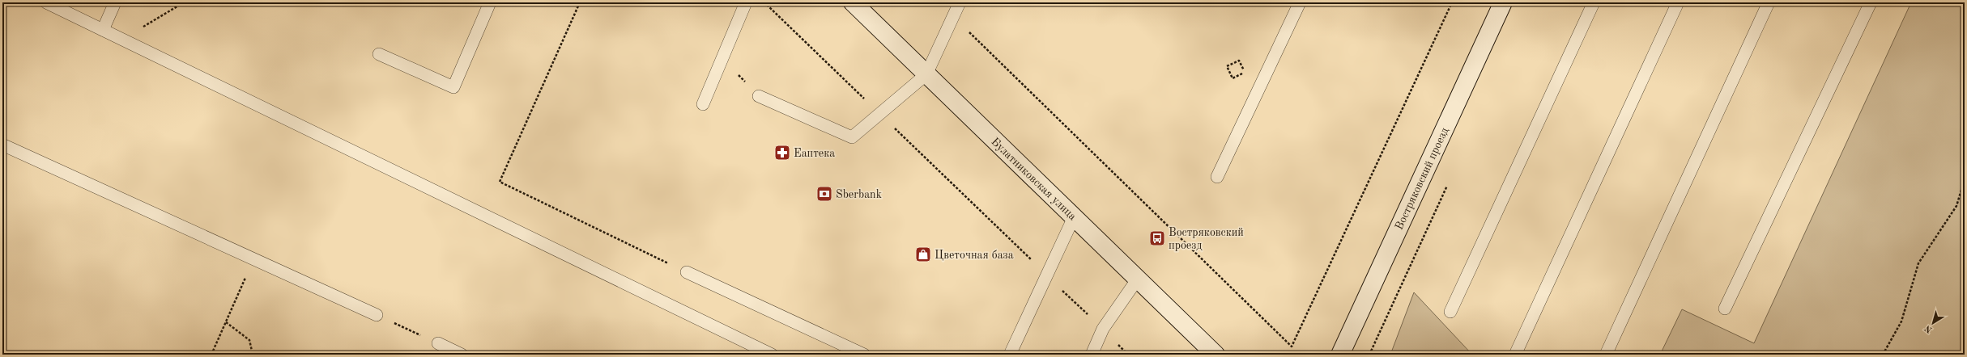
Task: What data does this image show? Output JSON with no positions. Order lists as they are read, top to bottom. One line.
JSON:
{"streets":{"street":["Булатниковская улица","Востряковский проезд"]},"places":{"pharmacy":["Еаптека"],"bank":["Sberbank"],"bus stop":["Востряковский проезд"],"shop":["Цветочная база"]},"north":"bottom left"}
